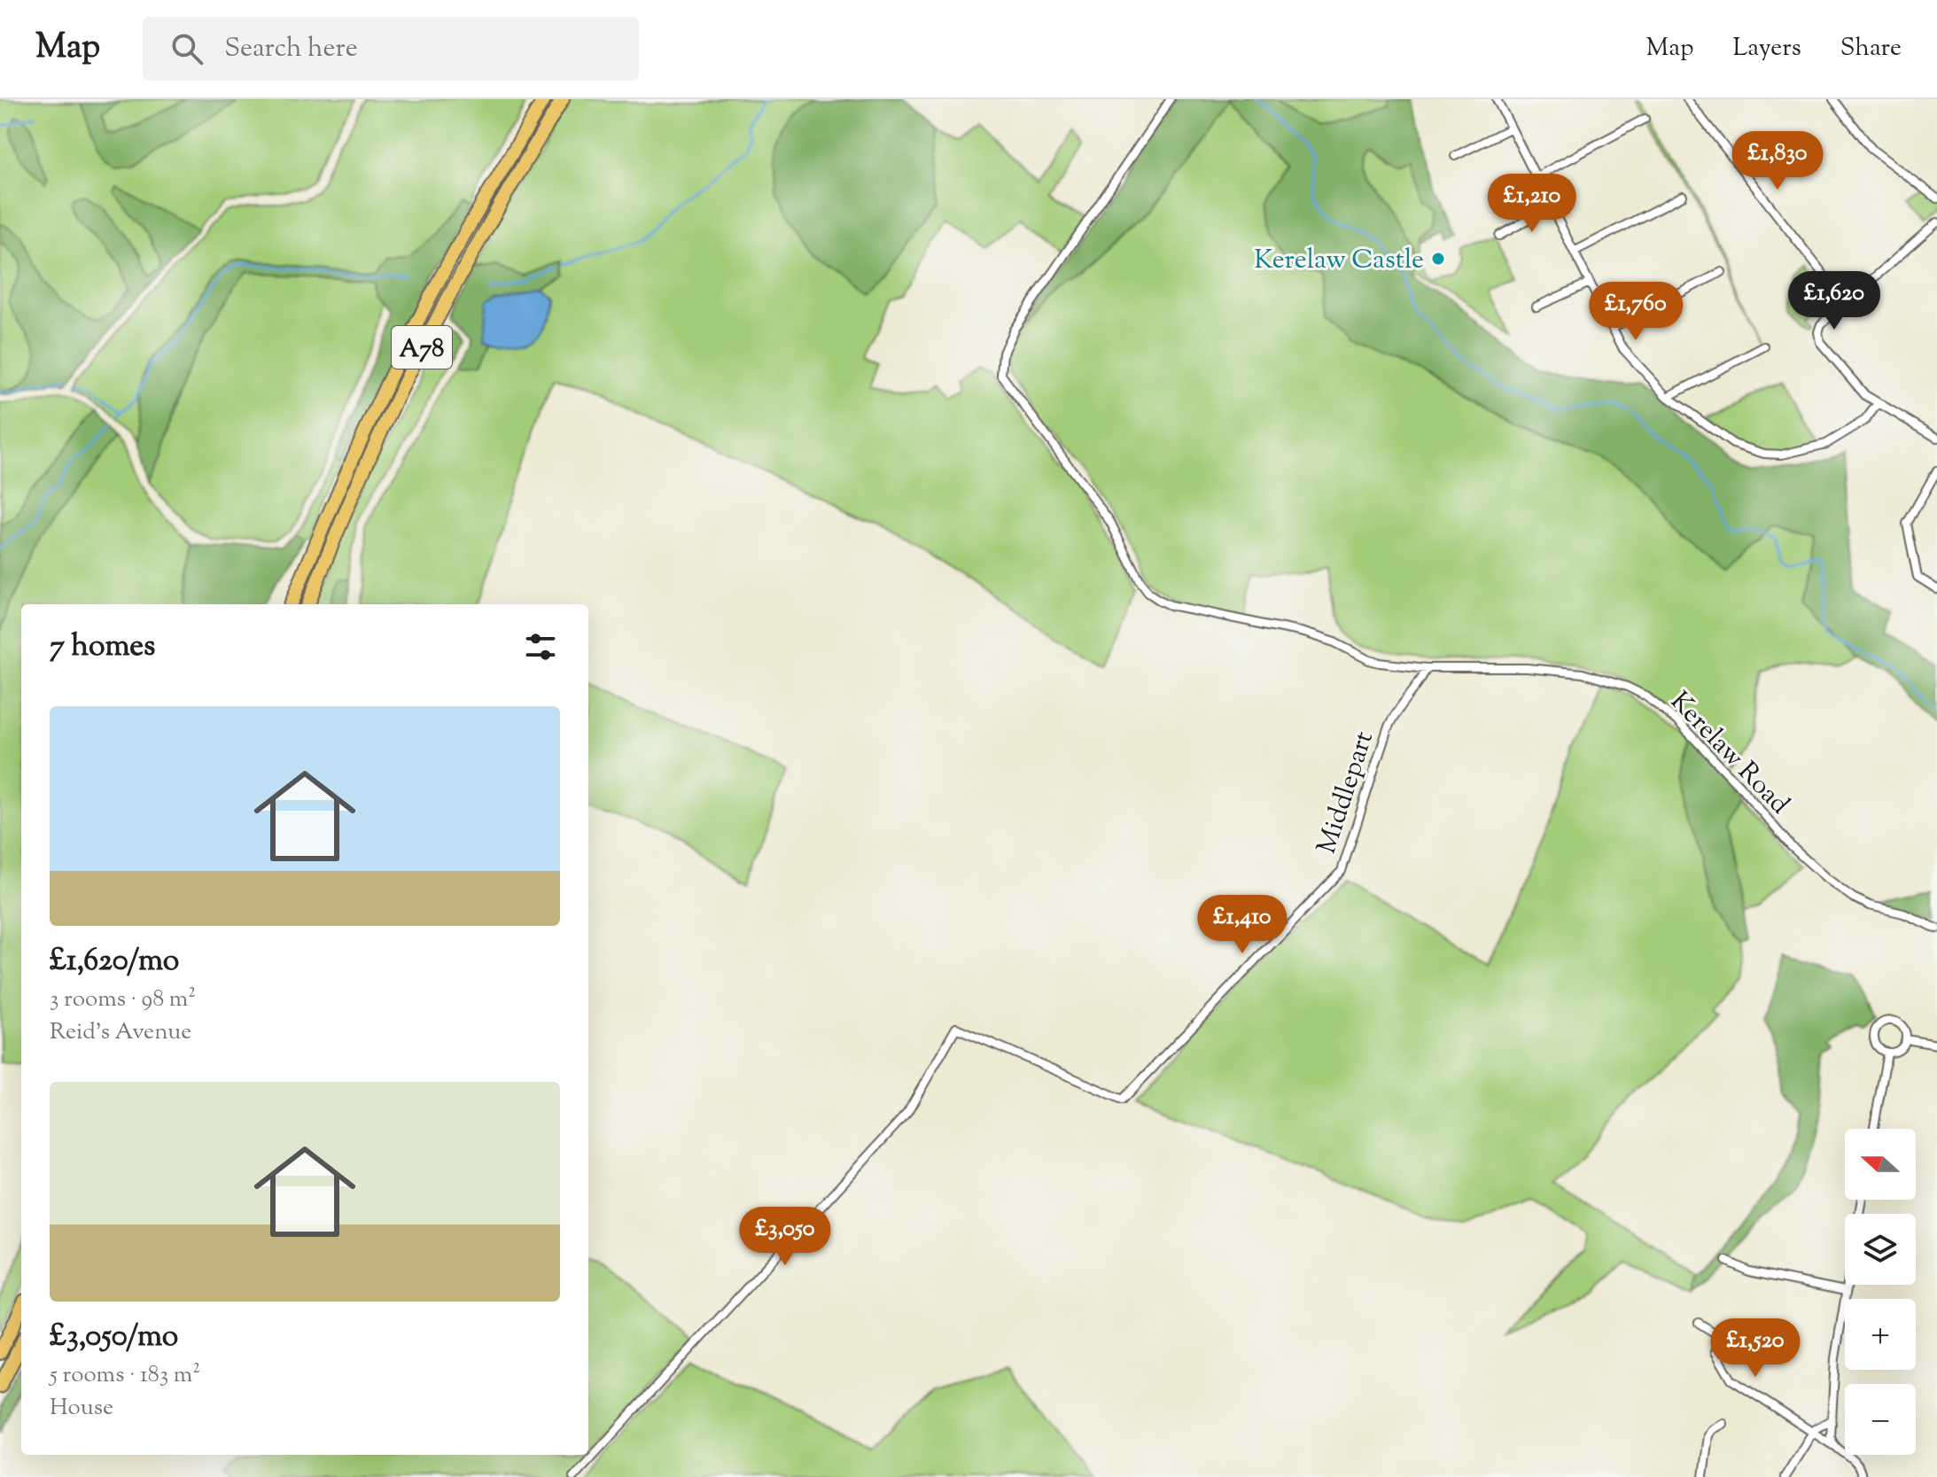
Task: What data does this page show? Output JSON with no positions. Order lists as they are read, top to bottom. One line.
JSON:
{"streets":{"highway":["A78"],"street":["Kerelaw Road","Middlepart"]},"crossings":[["Kerelaw Road","Middlepart"]],"places":["Kerelaw Castle"],"north":"left","page":{"header":"Map","search":"Search here","nav":["Map","Layers","Share"],"price":["£1,830","£1,210","£1,620","£1,760","£1,410","£3,050","£1,520"],"heading":"7 homes","list":[{"name":"£1,620/mo","note":"3 rooms · 98 m² · Reid's Avenue"},{"name":"£3,050/mo","note":"5 rooms · 183 m² · House"}],"map_buttons":["+","−"]}}
